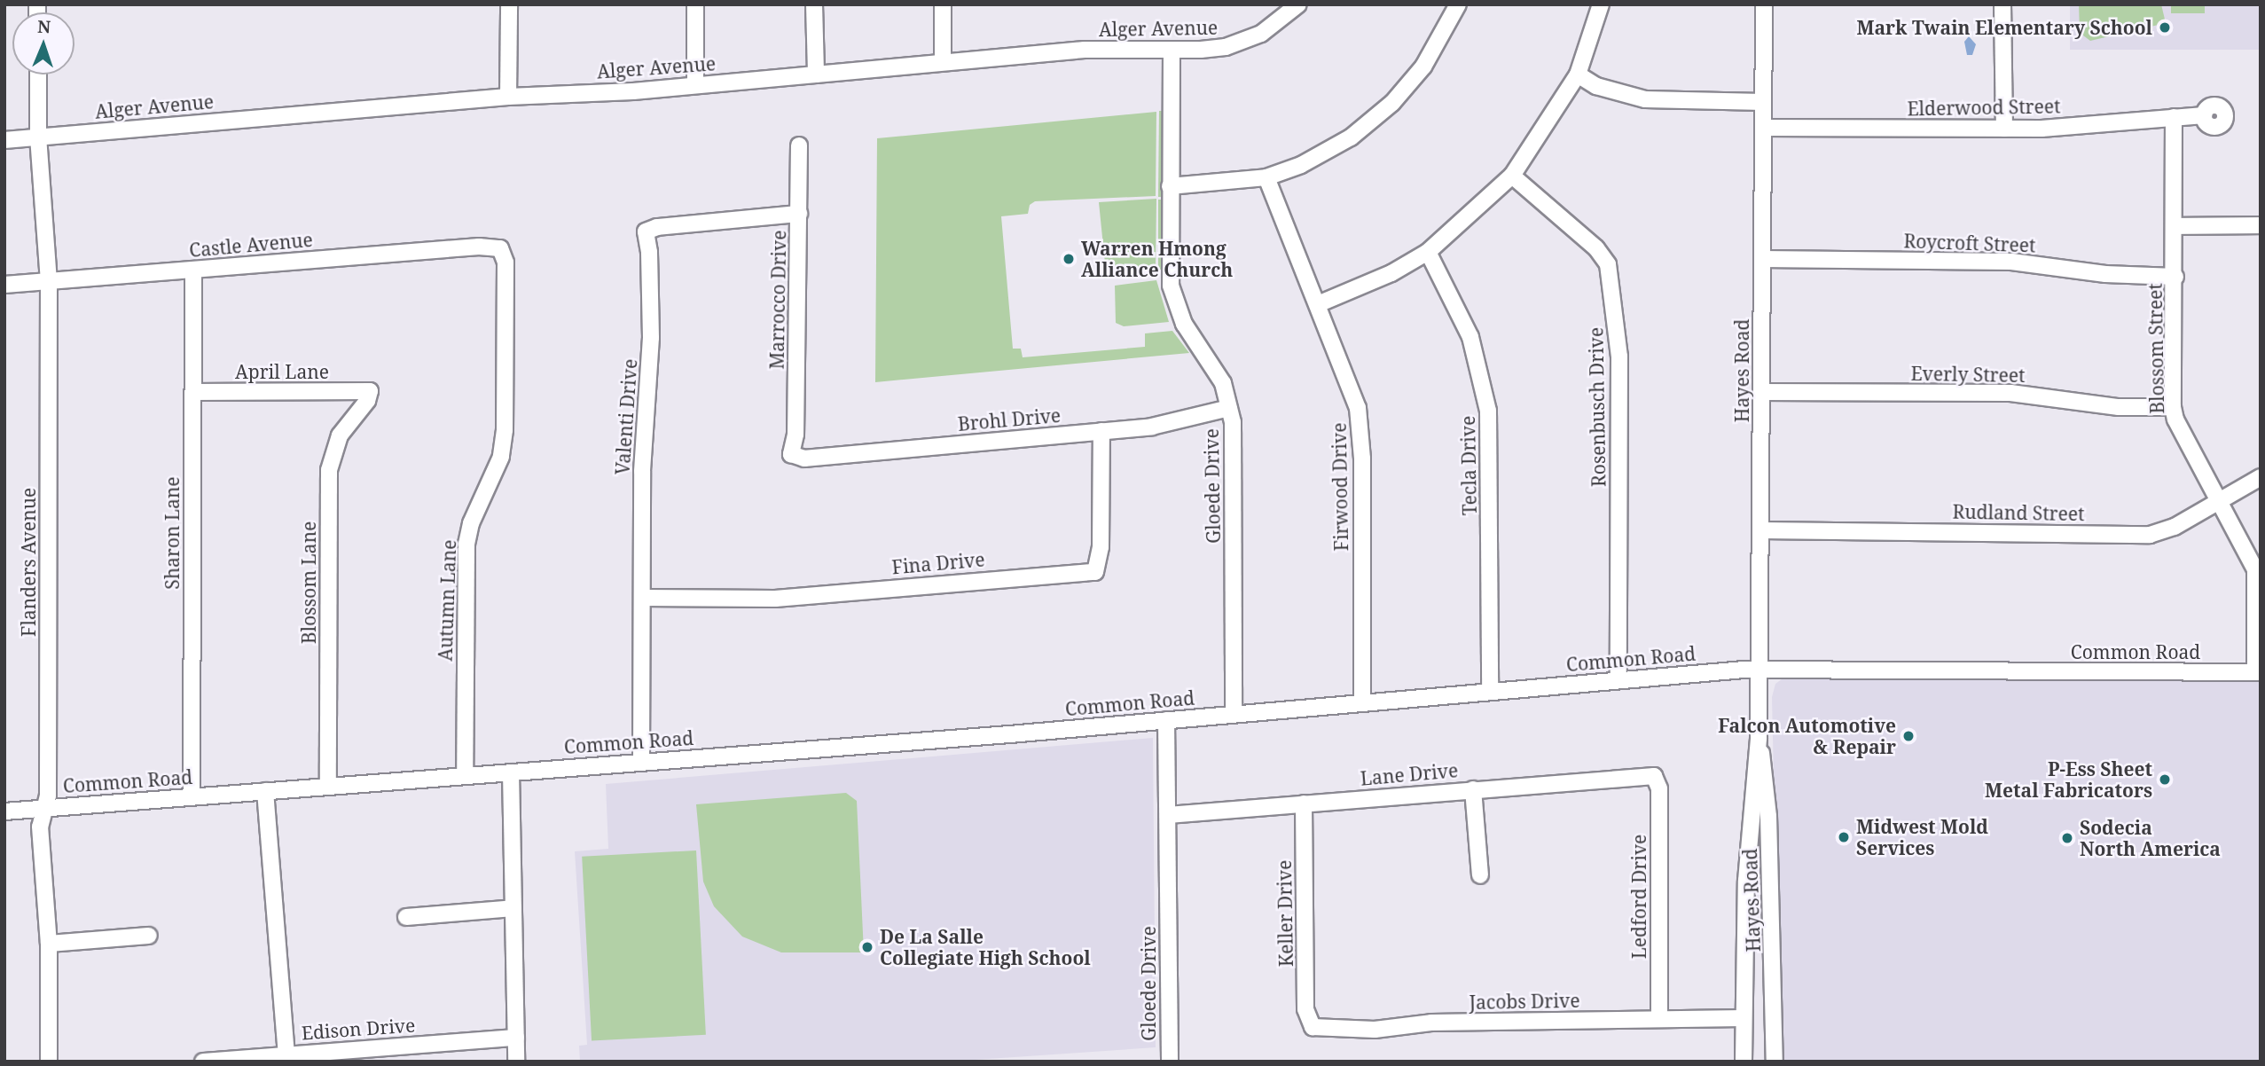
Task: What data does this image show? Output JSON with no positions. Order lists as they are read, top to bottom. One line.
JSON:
{"streets":{"street":["Alger Avenue","Elderwood Street","Roycroft Street","Castle Avenue","Marrocco Drive","Blossom Street","Hayes Road","April Lane","Everly Street","Rosenbusch Drive","Valenti Drive","Brohl Drive","Tecla Drive","Gloede Drive","Firwood Drive","Rudland Street","Sharon Lane","Flanders Avenue","Fina Drive","Blossom Lane","Autumn Lane","Common Road","Lane Drive","Ledford Drive","Keller Drive","Jacobs Drive","Edison Drive"]},"crossings":[["Alger Avenue","Gloede Drive"],["Alger Avenue","Flanders Avenue"],["Elderwood Street","Blossom Street"],["Elderwood Street","Hayes Road"],["Roycroft Street","Blossom Street"],["Roycroft Street","Hayes Road"],["Castle Avenue","Sharon Lane"],["Castle Avenue","Flanders Avenue"],["Castle Avenue","Autumn Lane"],["Marrocco Drive","Valenti Drive"],["Marrocco Drive","Brohl Drive"],["Blossom Street","Everly Street"],["Blossom Street","Rudland Street"],["Blossom Street","Common Road"],["Hayes Road","Everly Street"],["Hayes Road","Rudland Street"],["Hayes Road","Common Road"],["Hayes Road","Jacobs Drive"],["April Lane","Sharon Lane"],["April Lane","Blossom Lane"],["Rosenbusch Drive","Common Road"],["Valenti Drive","Fina Drive"],["Valenti Drive","Common Road"],["Brohl Drive","Gloede Drive"],["Brohl Drive","Fina Drive"],["Tecla Drive","Common Road"],["Gloede Drive","Common Road"],["Gloede Drive","Lane Drive"],["Firwood Drive","Common Road"],["Sharon Lane","Common Road"],["Flanders Avenue","Common Road"],["Blossom Lane","Common Road"],["Autumn Lane","Common Road"],["Lane Drive","Ledford Drive"],["Lane Drive","Keller Drive"],["Ledford Drive","Jacobs Drive"],["Keller Drive","Jacobs Drive"]],"places":["Mark Twain Elementary School","Warren Hmong Alliance Church","Falcon Automotive & Repair","P-Ess Sheet Metal Fabricators","Midwest Mold Services","Sodecia North America","De La Salle Collegiate High School"],"north":"top"}
